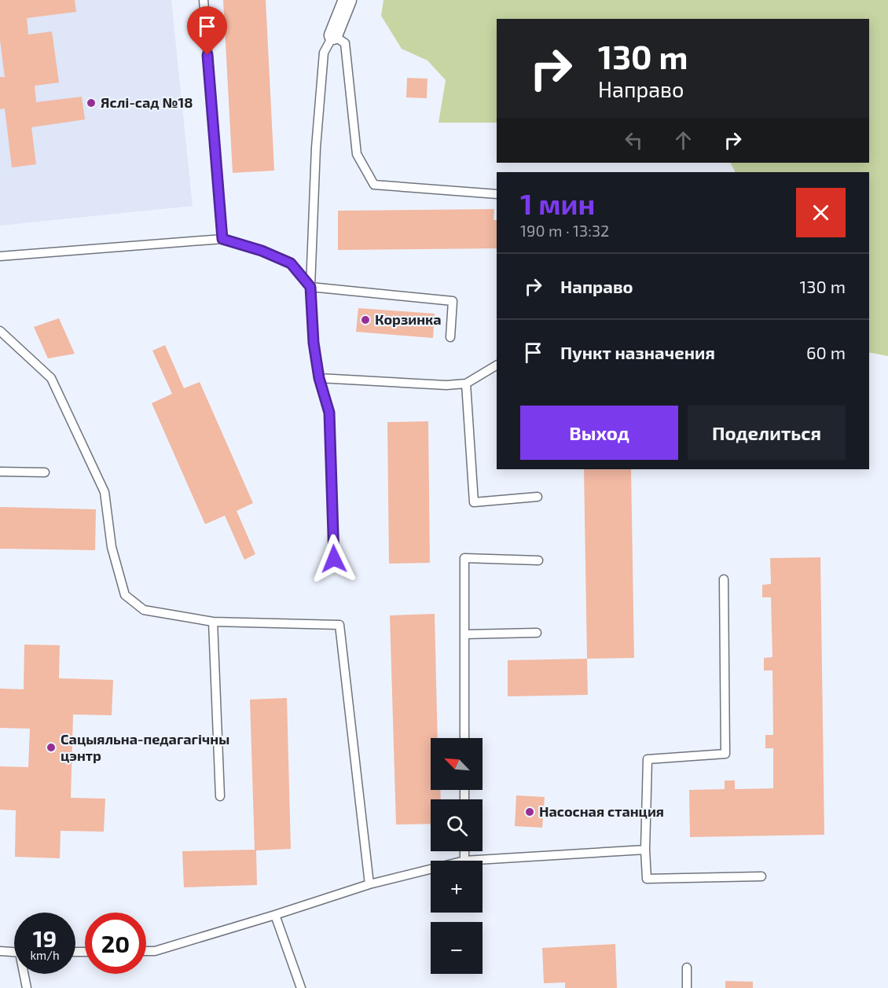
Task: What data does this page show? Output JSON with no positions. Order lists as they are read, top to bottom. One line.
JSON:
{"places":["Яслі-сад №18","Корзинка","Сацыяльна-педагагічны цэнтр","Насосная станция"],"north":"top left","page":{"turn":["130 m","Направо"],"heading":["1 мин","190 m · 13:32"],"list":[{"name":"Направо","value":"130 m"},{"name":"Пункт назначения","value":"60 m"}],"buttons":["Выход","Поделиться"],"map_buttons":["+","−"],"speed":"19 km/h","limit":"20"}}
